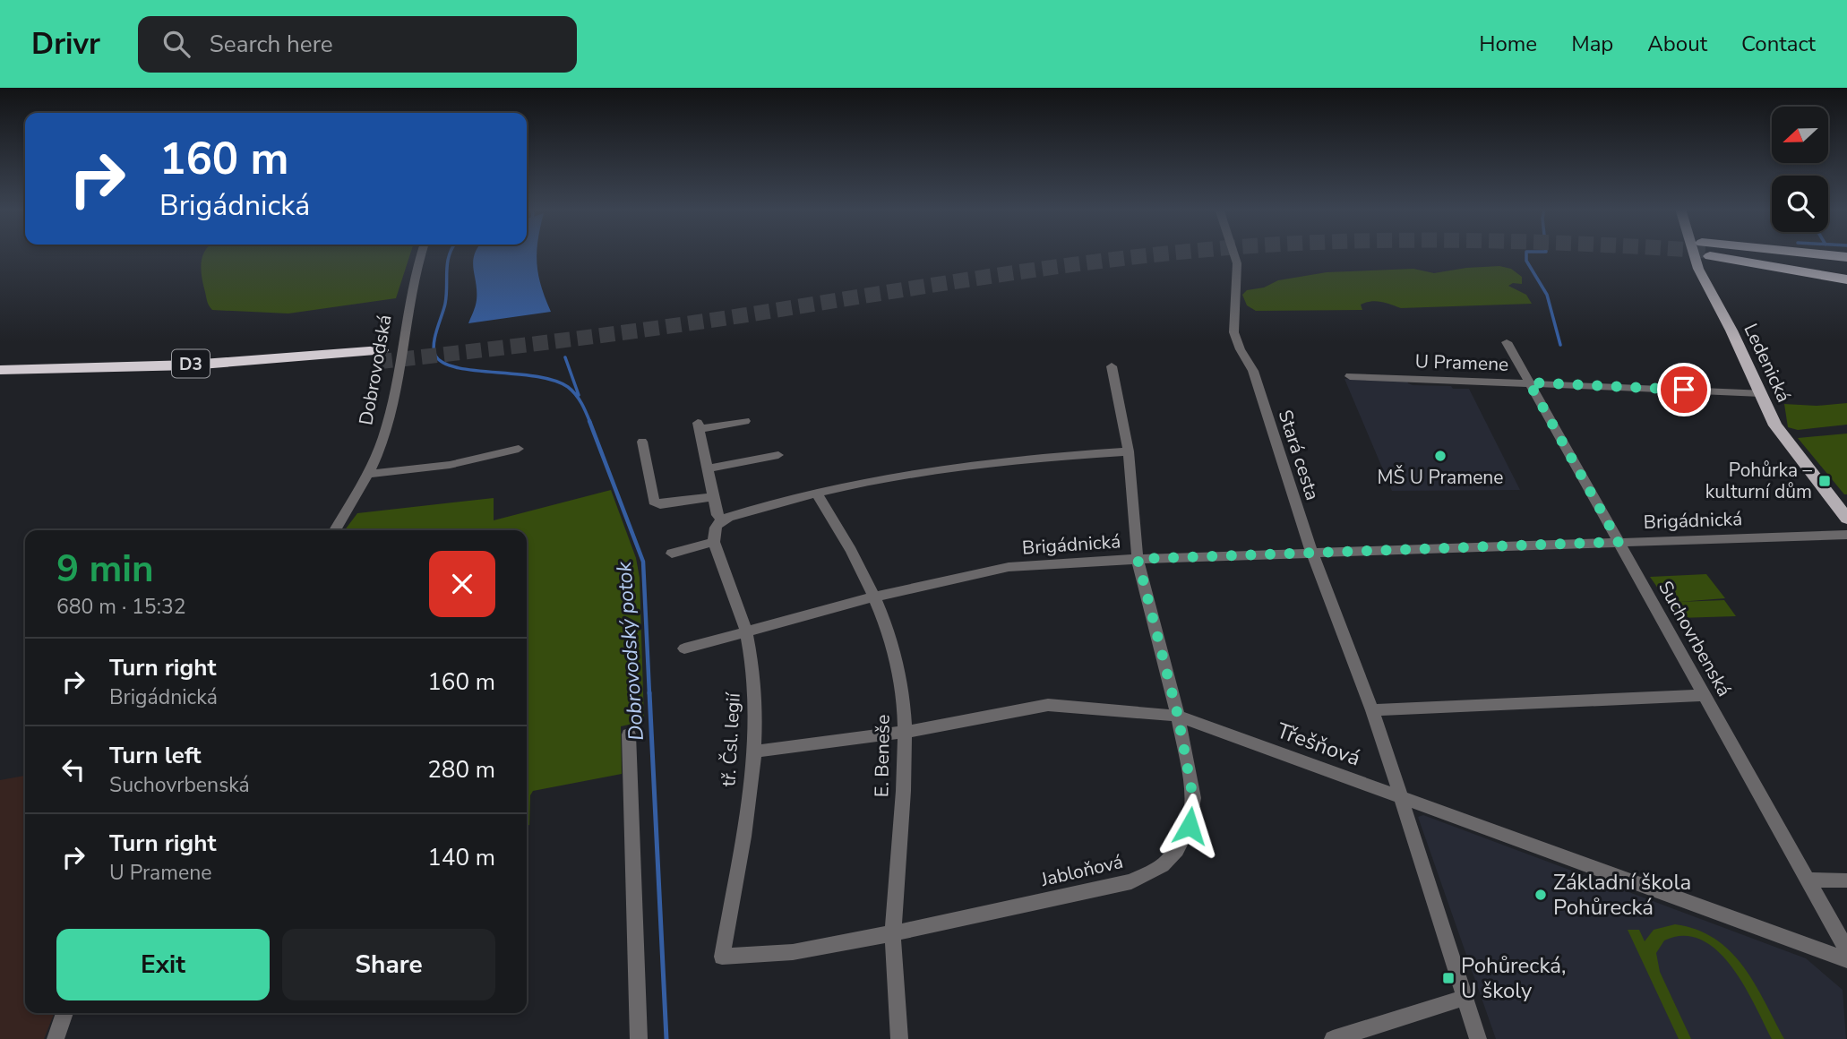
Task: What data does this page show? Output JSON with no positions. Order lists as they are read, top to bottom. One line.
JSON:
{"streets":{"highway":["D3"],"main road":["Ledenická"],"street":["U Pramene","Dobrovodská","Stará cesta","Brigádnická","Suchovrbenská","tř. Čsl. legií","Třešňová","E. Beneše","Jabloňová"]},"crossings":[["U Pramene","Ledenická"],["U Pramene","Suchovrbenská"],["Stará cesta","Brigádnická"],["Stará cesta","Třešňová"],["Brigádnická","Suchovrbenská"],["Brigádnická","tř. Čsl. legií"],["Brigádnická","E. Beneše"],["Brigádnická","Jabloňová"],["tř. Čsl. legií","Třešňová"],["tř. Čsl. legií","Jabloňová"],["Třešňová","E. Beneše"],["Třešňová","Jabloňová"],["E. Beneše","Jabloňová"]],"water":["Dobrovodský potok"],"places":{"other":["MŠ U Pramene","Základní škola Pohůrecká"],"transit":["Pohůrka – kulturní dům","Pohůrecká, U školy"]},"north":"left","page":{"header":"Drivr","search":"Search here","nav":["Home","Map","About","Contact"],"turn":["160 m","Brigádnická"],"heading":["9 min","680 m · 15:32"],"list":[{"name":"Turn right","note":"Brigádnická","value":"160 m"},{"name":"Turn left","note":"Suchovrbenská","value":"280 m"},{"name":"Turn right","note":"U Pramene","value":"140 m"}],"buttons":["Exit","Share"]}}
